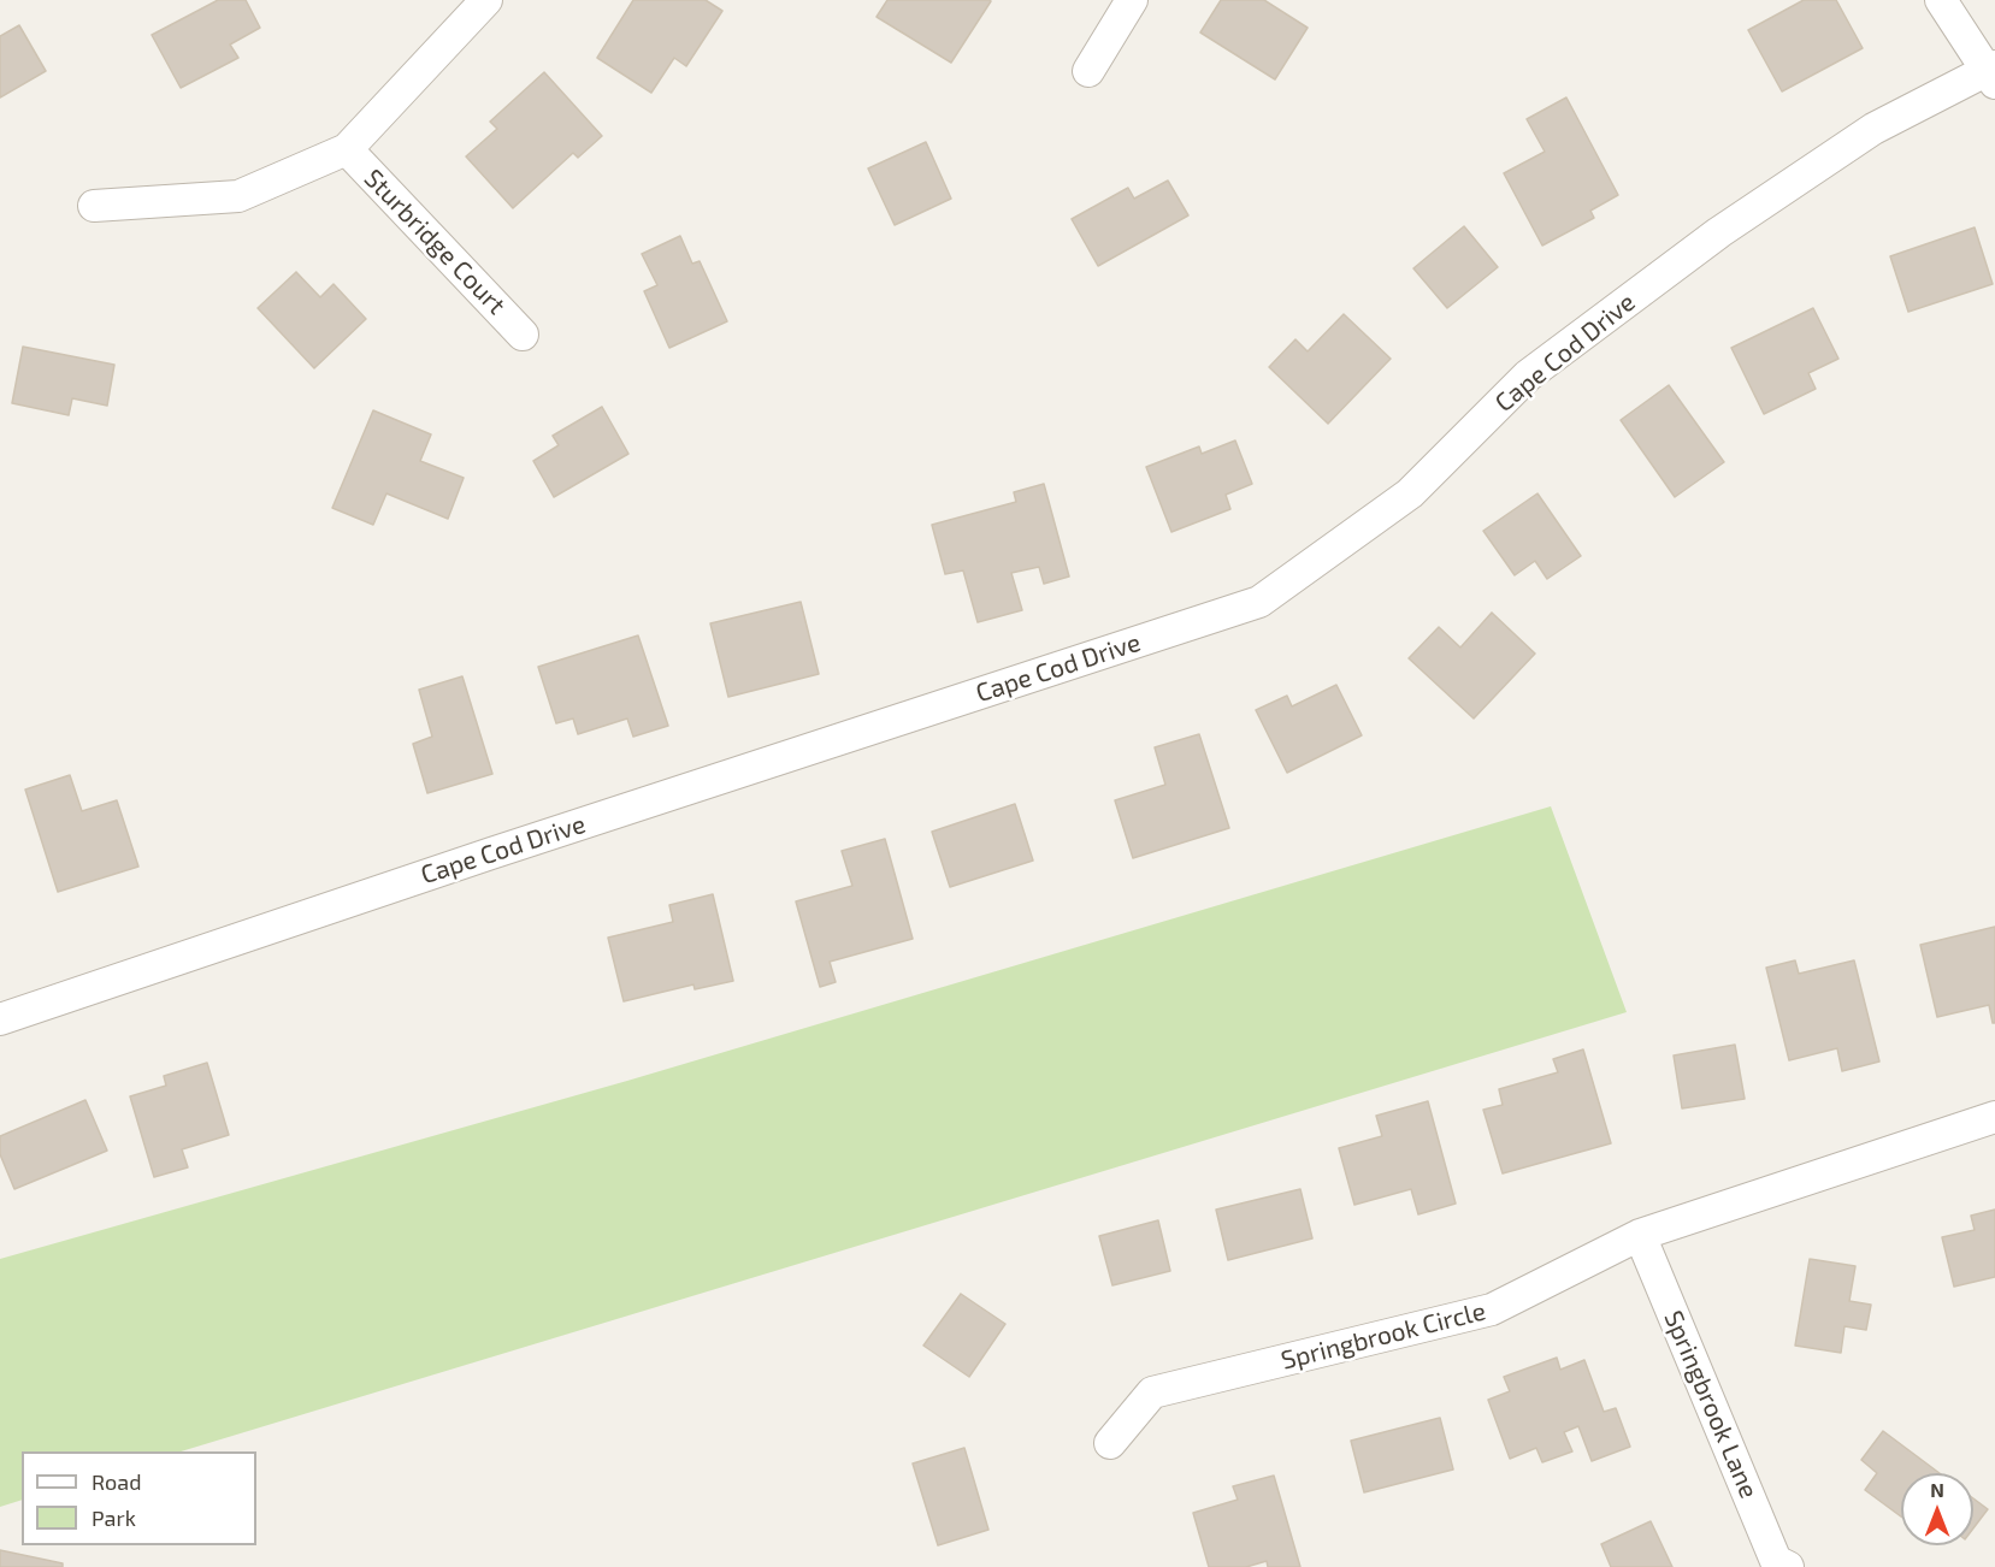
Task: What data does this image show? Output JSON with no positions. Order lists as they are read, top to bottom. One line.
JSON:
{"streets":{"street":["Sturbridge Court","Cape Cod Drive","Springbrook Circle","Springbrook Lane"]},"crossings":[["Springbrook Circle","Springbrook Lane"]],"legend":["Road","Park"],"north":"top"}
